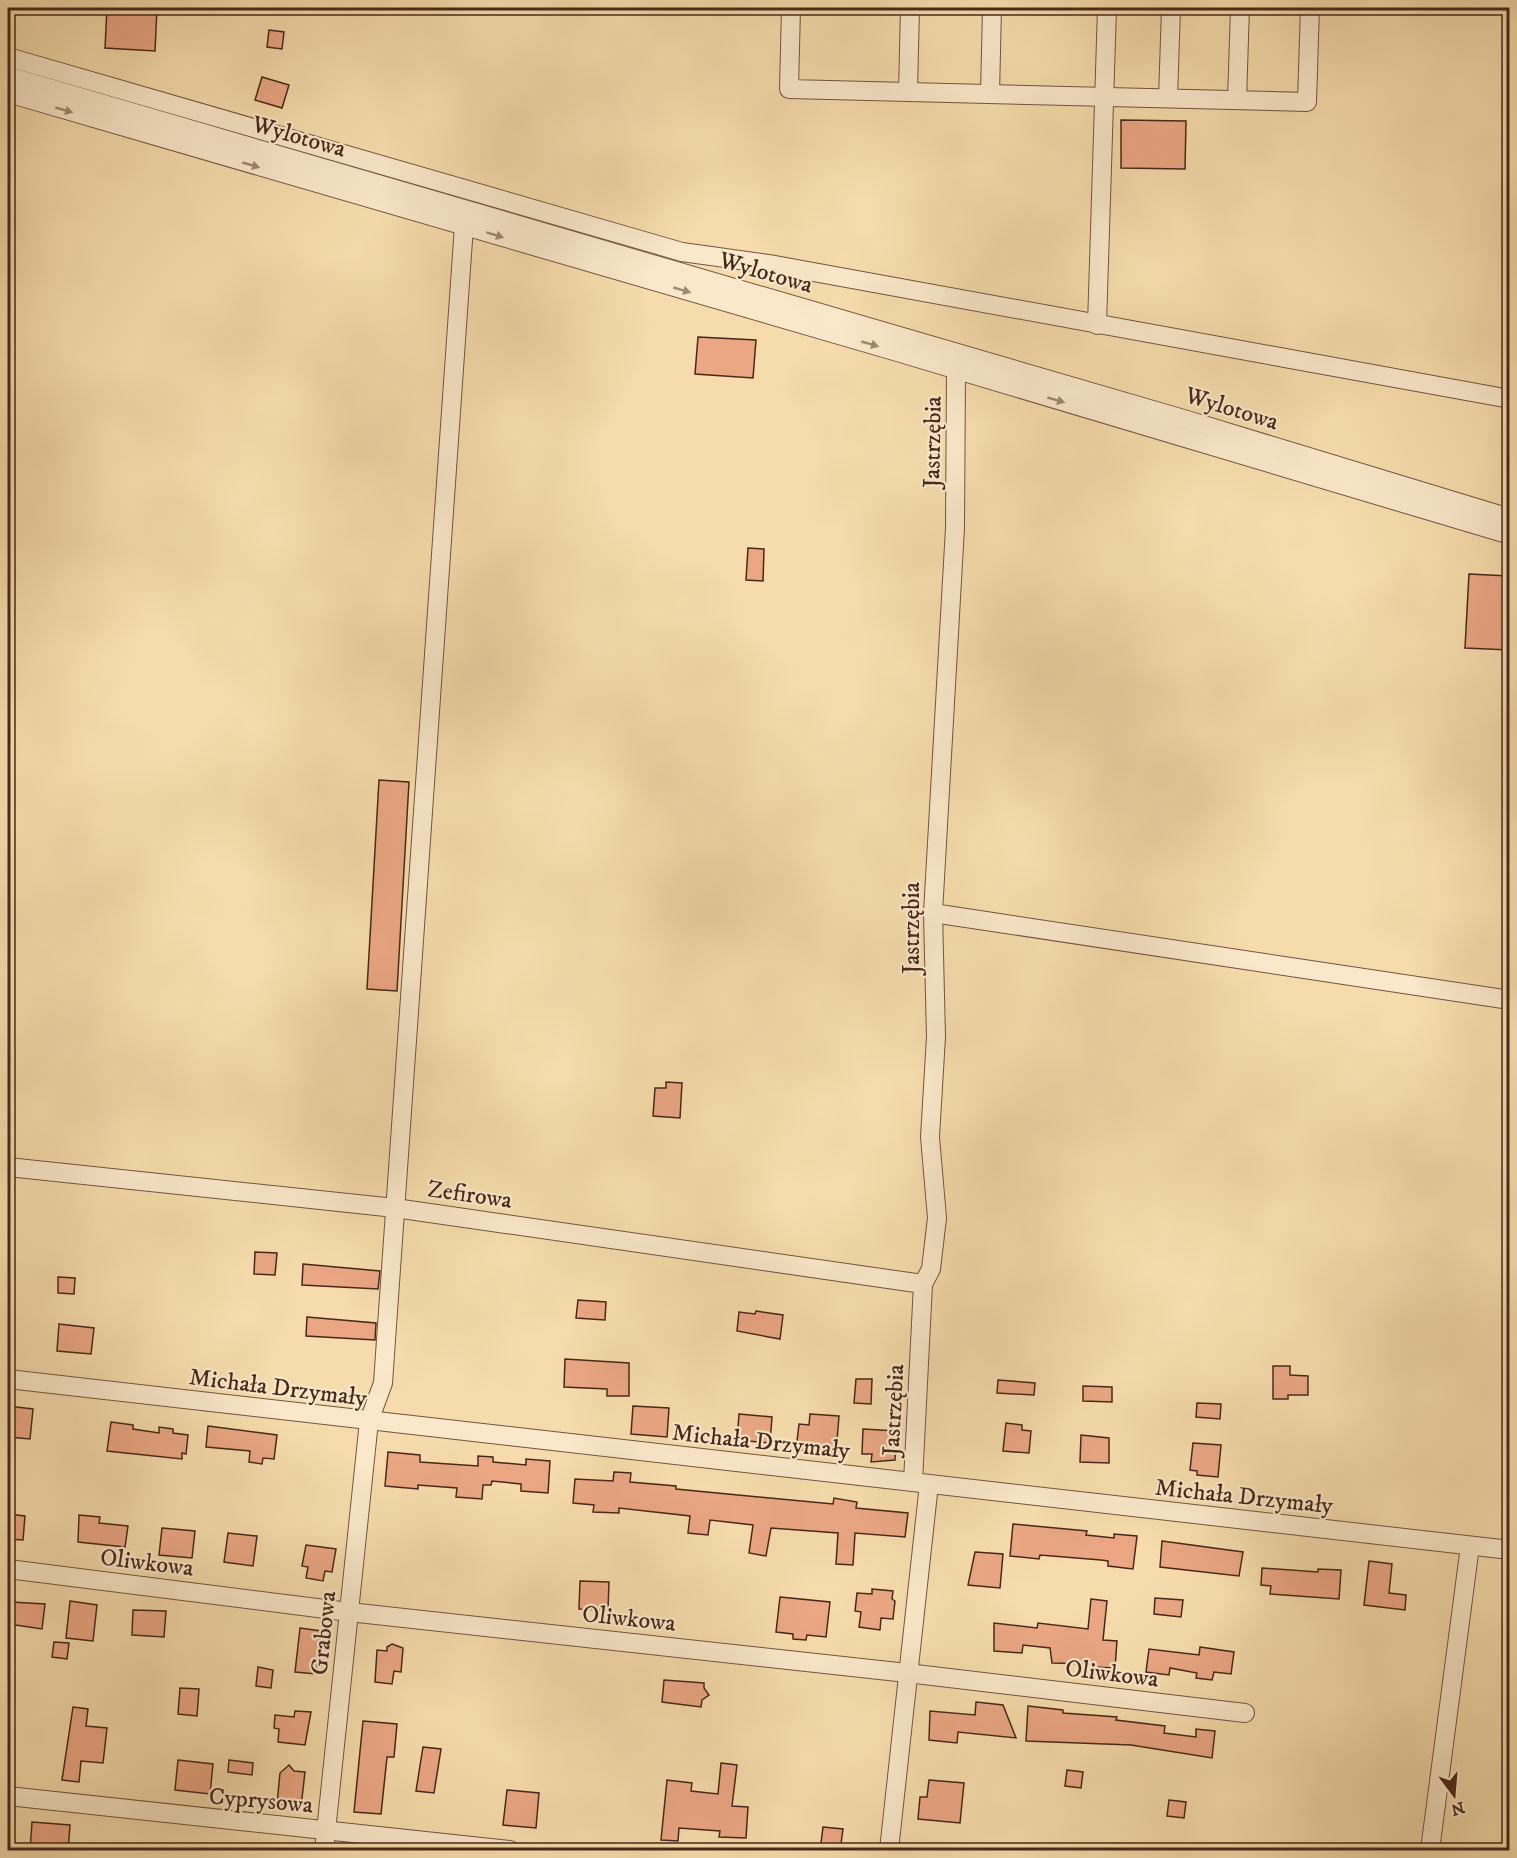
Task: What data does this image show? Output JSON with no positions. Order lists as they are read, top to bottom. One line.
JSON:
{"streets":{"street":["Wylotowa","Jastrzębia","Zefirowa","Michała Drzymały","Oliwkowa","Grabowa","Cyprysowa"]},"crossings":[["Wylotowa","Jastrzębia"],["Wylotowa","Grabowa"],["Jastrzębia","Zefirowa"],["Jastrzębia","Michała Drzymały"],["Jastrzębia","Oliwkowa"],["Zefirowa","Grabowa"],["Michała Drzymały","Grabowa"],["Oliwkowa","Grabowa"],["Grabowa","Cyprysowa"]],"north":"bottom"}
